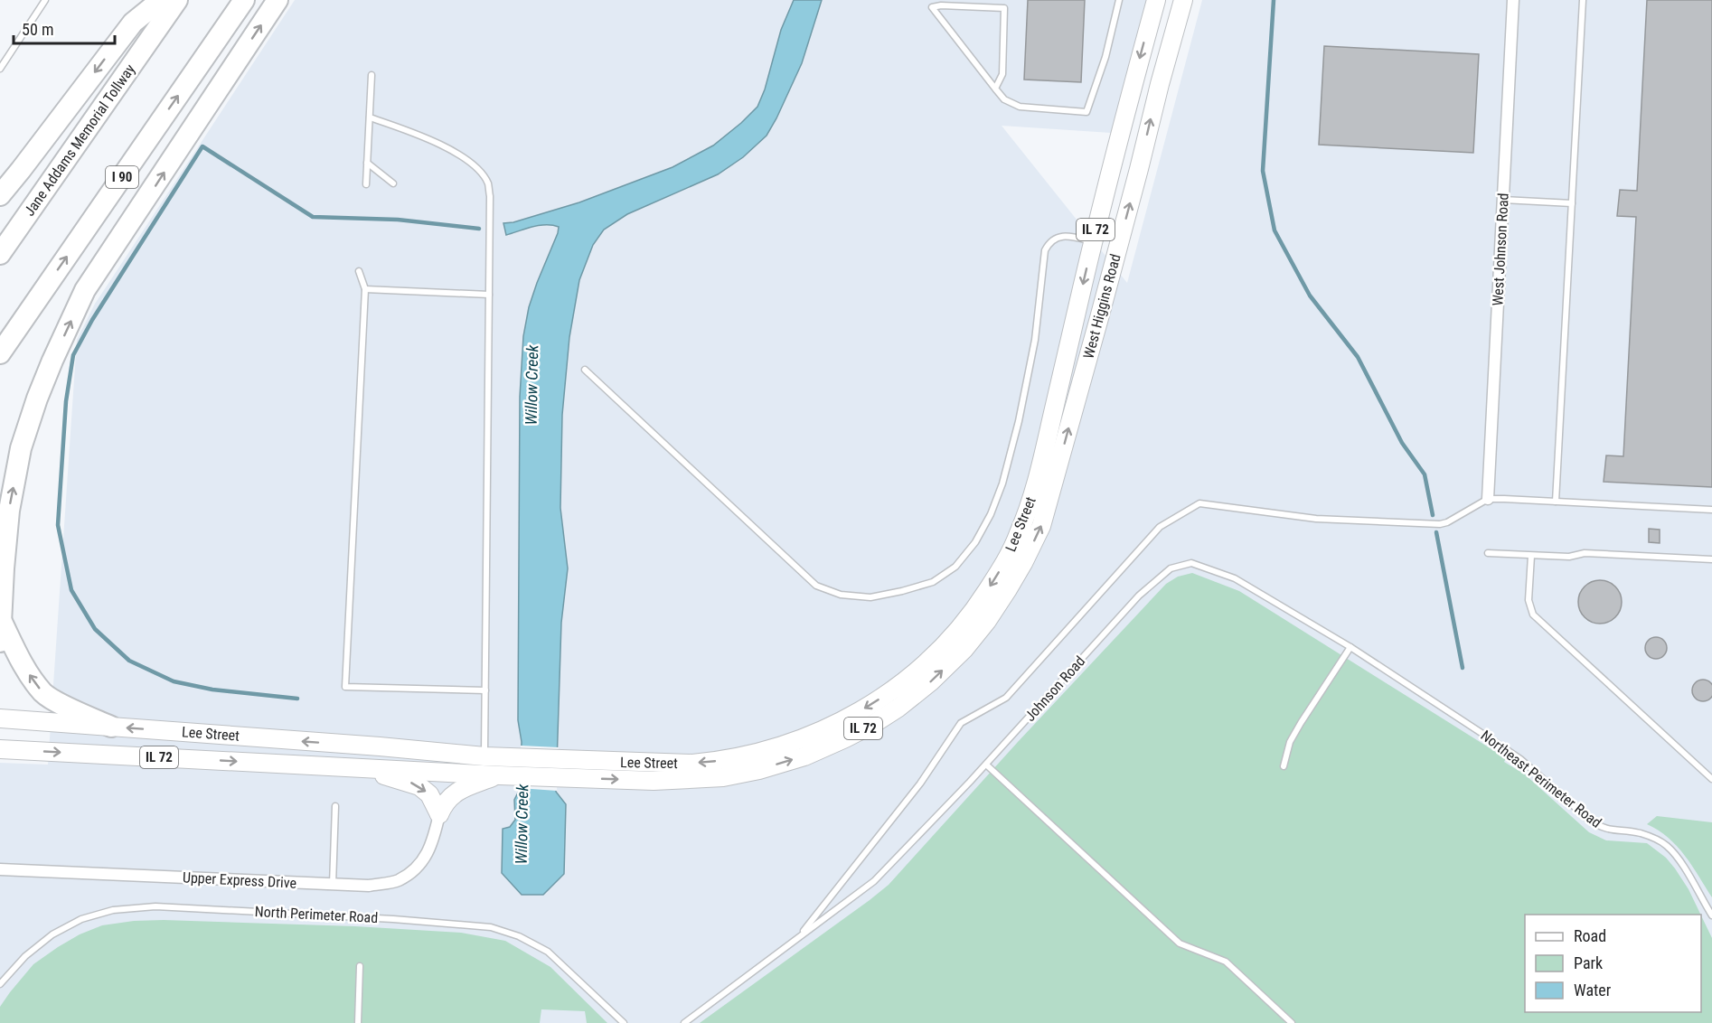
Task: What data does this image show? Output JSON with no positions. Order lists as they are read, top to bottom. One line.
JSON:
{"streets":{"highway":["Jane Addams Memorial Tollway","I 90"],"main road":["IL 72","West Higgins Road","Lee Street"],"street":["West Johnson Road","Upper Express Drive"],"lane":["Johnson Road","Northeast Perimeter Road","North Perimeter Road"]},"crossings":[["IL 72","Lee Street"],["West Higgins Road","Lee Street"],["Johnson Road","Northeast Perimeter Road"]],"water":["Willow Creek"],"legend":["Road","Park","Water"],"scale_bar":"50 m"}
